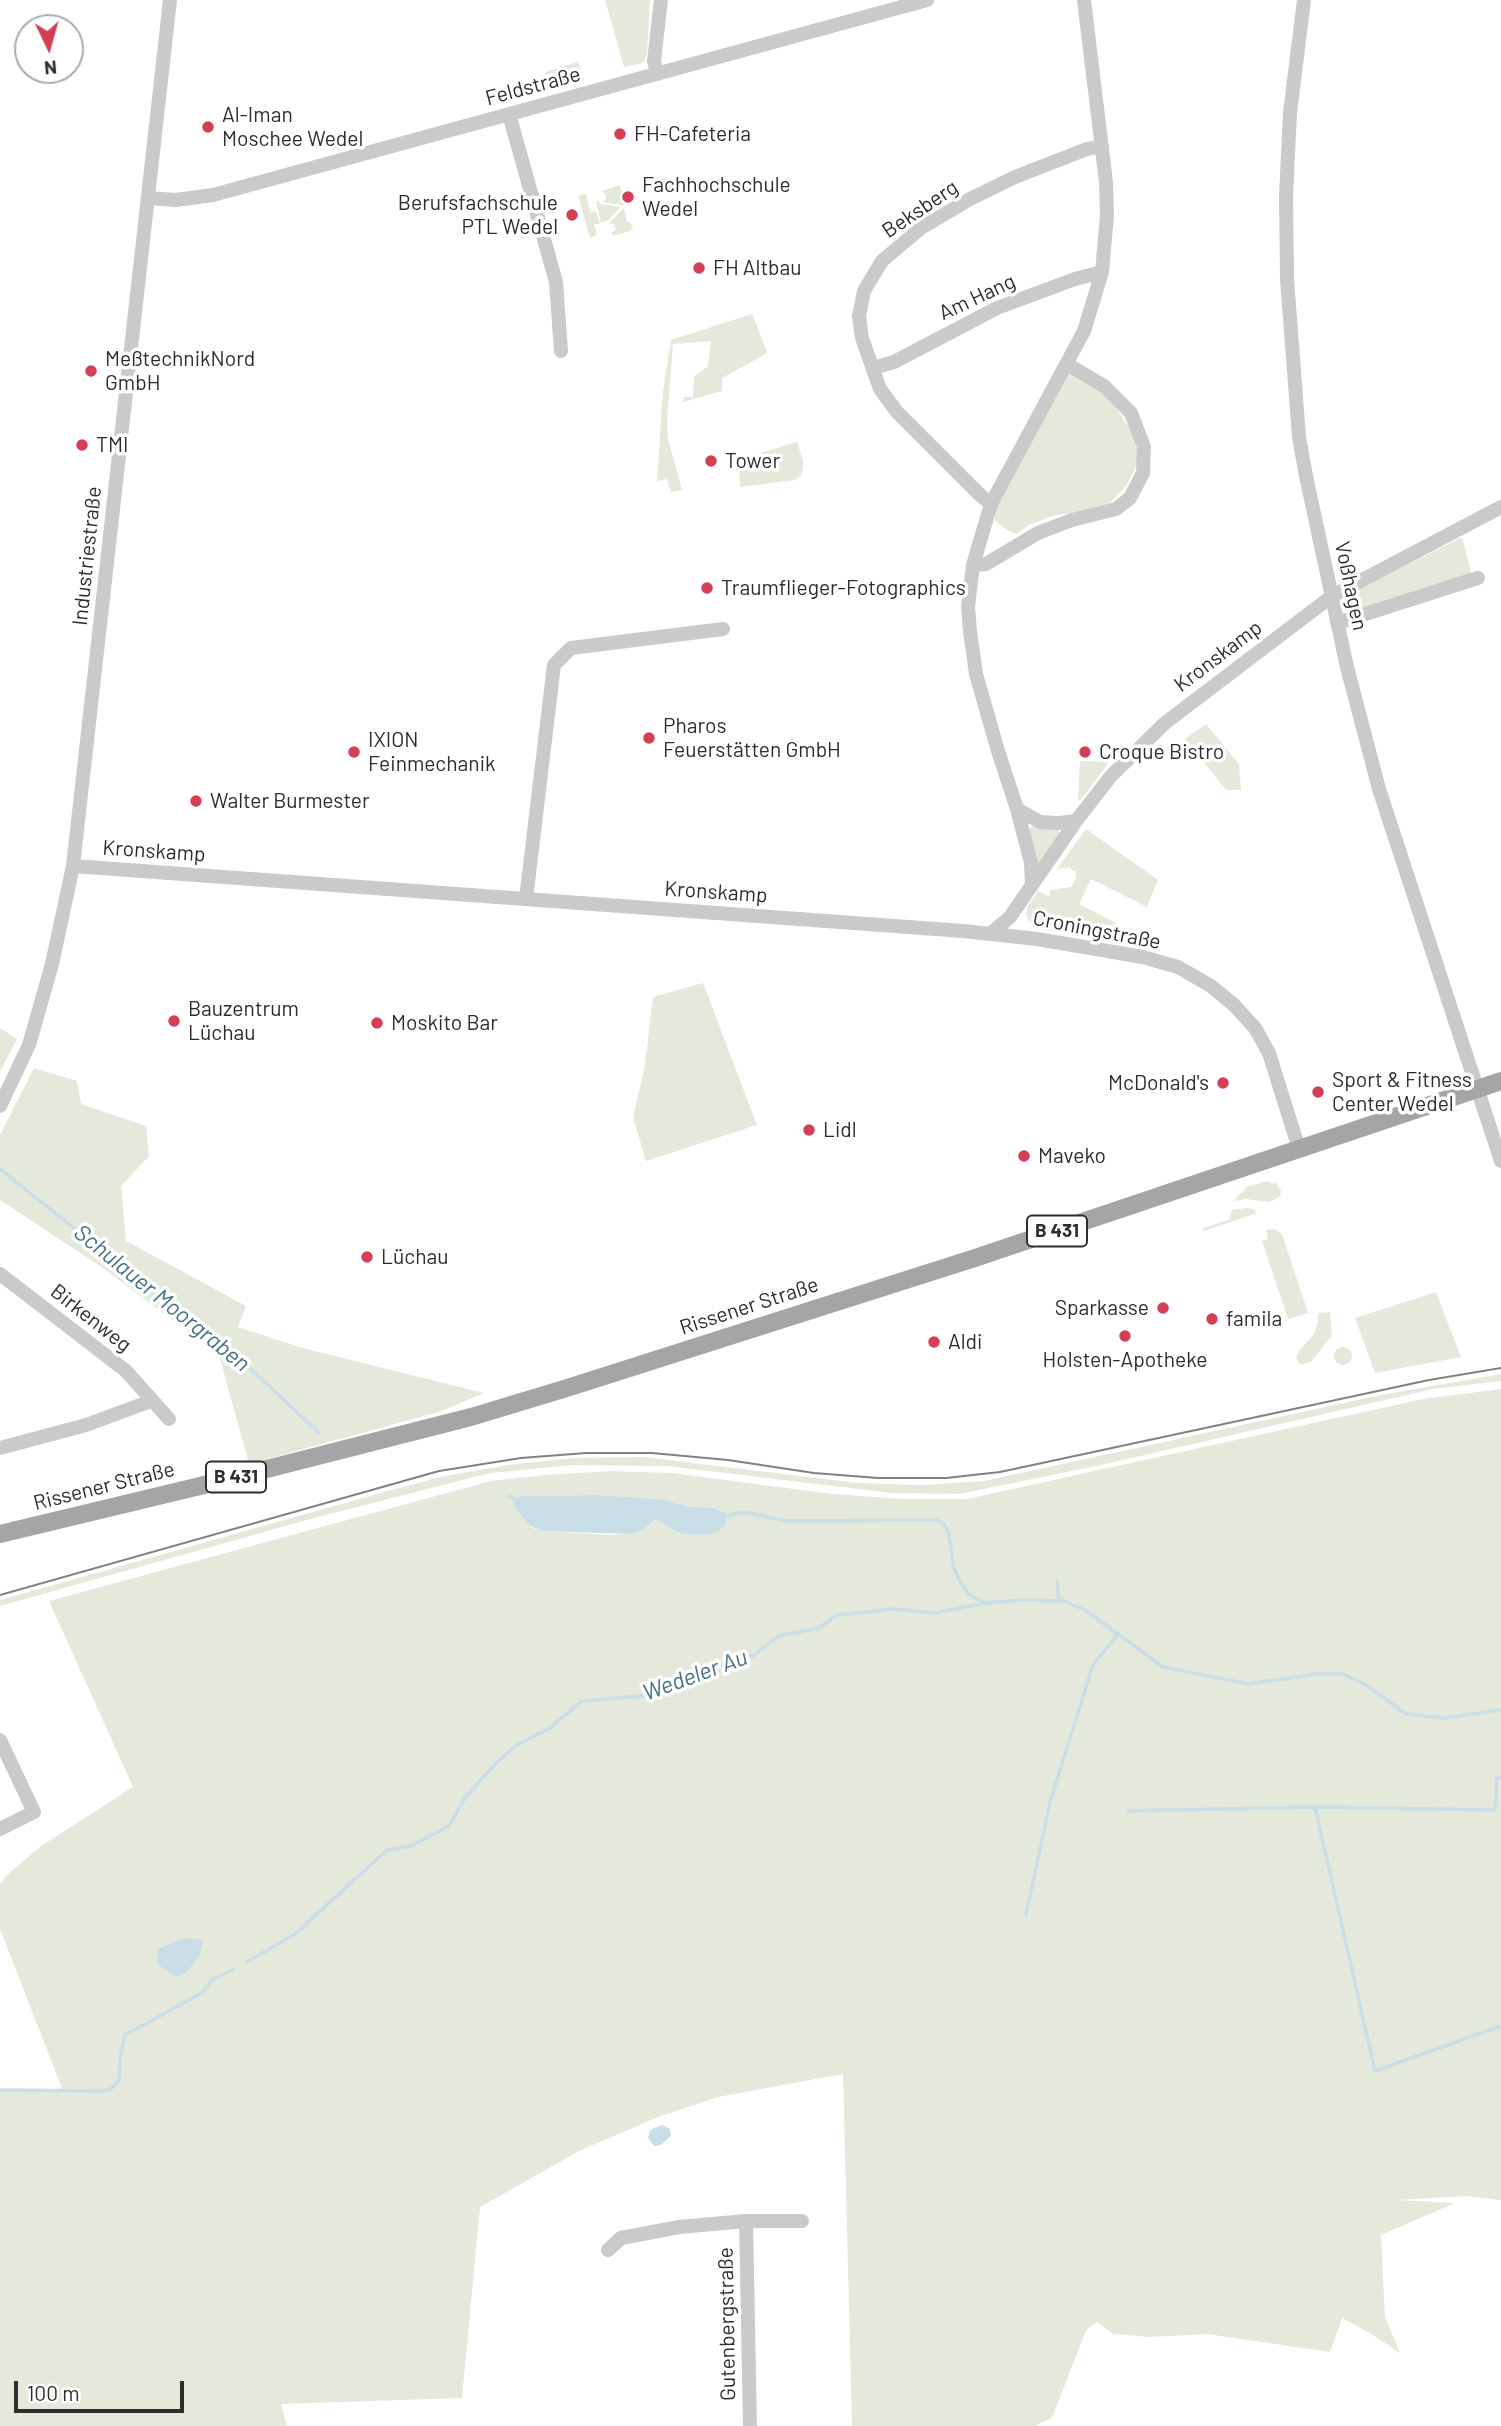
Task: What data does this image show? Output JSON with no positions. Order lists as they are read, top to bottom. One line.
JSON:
{"streets":{"main road":["B 431","Rissener Straße"],"street":["Feldstraße","Beksberg","Am Hang","Industriestraße","Voßhagen","Kronskamp","Croningstraße","Birkenweg","Gutenbergstraße"]},"crossings":[["Feldstraße","Industriestraße"],["Beksberg","Am Hang"],["Industriestraße","Kronskamp"],["Voßhagen","Kronskamp"],["Voßhagen","Rissener Straße"],["Kronskamp","Croningstraße"],["Croningstraße","Rissener Straße"]],"water":["Schulauer Moorgraben","Wedeler Au"],"places":["Al-Iman Moschee Wedel","FH-Cafeteria","Fachhochschule Wedel","Berufsfachschule PTL Wedel","FH Altbau","MeßtechnikNord GmbH","TMI","Tower","Traumflieger-Fotographics","Pharos Feuerstätten GmbH","IXION Feinmechanik","Croque Bistro","Walter Burmester","Bauzentrum Lüchau","Moskito Bar","McDonald's","Sport & Fitness Center Wedel","Lidl","Maveko","Lüchau","Sparkasse","famila","Holsten-Apotheke","Aldi"],"scale_bar":"100 m","north":"bottom"}
